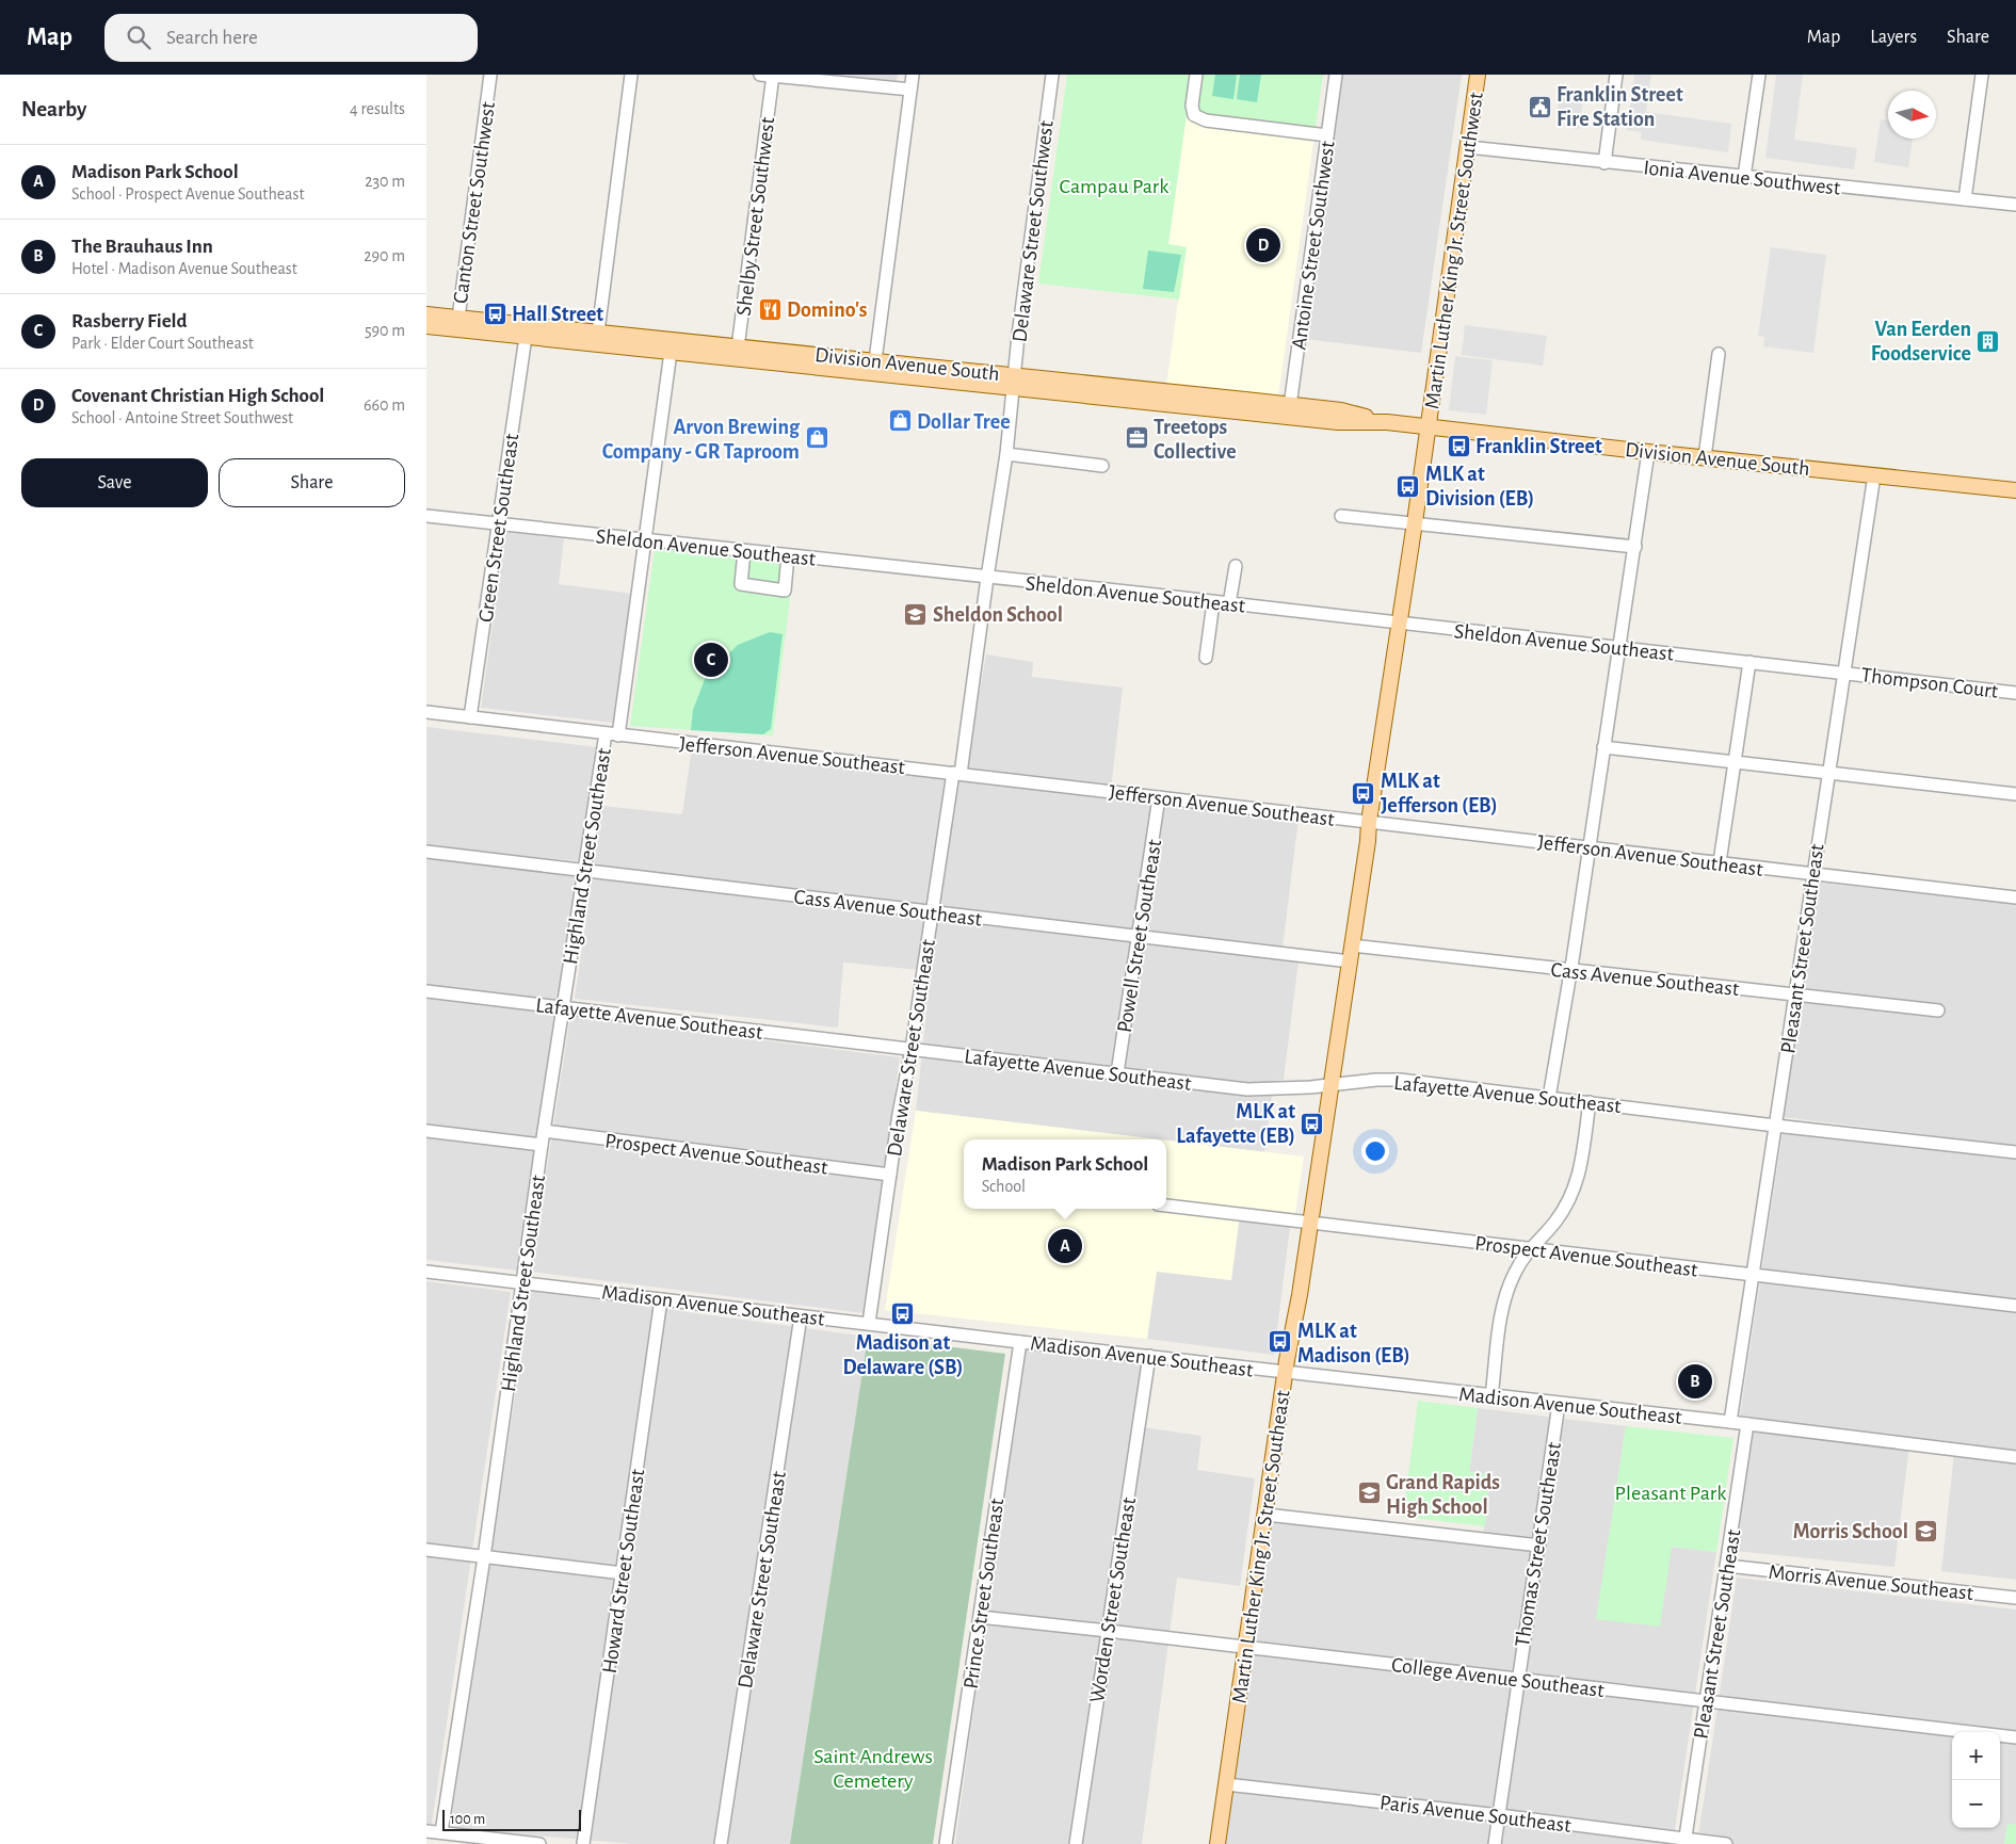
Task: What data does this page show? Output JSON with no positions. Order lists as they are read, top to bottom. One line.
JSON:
{"streets":{"main road":["Martin Luther King Jr. Street Southwest","Division Avenue South","Martin Luther King Jr. Street Southeast"],"street":["Ionia Avenue Southwest","Canton Street Southwest","Shelby Street Southwest","Delaware Street Southwest","Antoine Street Southwest","Green Street Southeast","Sheldon Avenue Southeast","Thompson Court","Jefferson Avenue Southeast","Highland Street Southeast","Cass Avenue Southeast","Powell Street Southeast","Pleasant Street Southeast","Lafayette Avenue Southeast","Delaware Street Southeast","Prospect Avenue Southeast","Madison Avenue Southeast","Thomas Street Southeast","Howard Street Southeast","Morris Avenue Southeast","Prince Street Southeast","Worden Street Southeast","College Avenue Southeast","Paris Avenue Southeast"]},"crossings":[["Ionia Avenue Southwest","Martin Luther King Jr. Street Southwest"],["Canton Street Southwest","Division Avenue South"],["Shelby Street Southwest","Division Avenue South"],["Delaware Street Southwest","Division Avenue South"],["Delaware Street Southwest","Delaware Street Southeast"],["Antoine Street Southwest","Division Avenue South"],["Martin Luther King Jr. Street Southwest","Division Avenue South"],["Martin Luther King Jr. Street Southwest","Martin Luther King Jr. Street Southeast"],["Division Avenue South","Green Street Southeast"],["Division Avenue South","Highland Street Southeast"],["Division Avenue South","Pleasant Street Southeast"],["Division Avenue South","Delaware Street Southeast"],["Division Avenue South","Martin Luther King Jr. Street Southeast"],["Green Street Southeast","Sheldon Avenue Southeast"],["Green Street Southeast","Jefferson Avenue Southeast"],["Sheldon Avenue Southeast","Thompson Court"],["Sheldon Avenue Southeast","Highland Street Southeast"],["Sheldon Avenue Southeast","Pleasant Street Southeast"],["Sheldon Avenue Southeast","Delaware Street Southeast"],["Sheldon Avenue Southeast","Martin Luther King Jr. Street Southeast"],["Thompson Court","Pleasant Street Southeast"],["Jefferson Avenue Southeast","Highland Street Southeast"],["Jefferson Avenue Southeast","Powell Street Southeast"],["Jefferson Avenue Southeast","Pleasant Street Southeast"],["Jefferson Avenue Southeast","Delaware Street Southeast"],["Jefferson Avenue Southeast","Martin Luther King Jr. Street Southeast"],["Highland Street Southeast","Cass Avenue Southeast"],["Highland Street Southeast","Lafayette Avenue Southeast"],["Highland Street Southeast","Prospect Avenue Southeast"],["Highland Street Southeast","Madison Avenue Southeast"],["Cass Avenue Southeast","Powell Street Southeast"],["Cass Avenue Southeast","Pleasant Street Southeast"],["Cass Avenue Southeast","Delaware Street Southeast"],["Cass Avenue Southeast","Martin Luther King Jr. Street Southeast"],["Powell Street Southeast","Lafayette Avenue Southeast"],["Pleasant Street Southeast","Lafayette Avenue Southeast"],["Pleasant Street Southeast","Prospect Avenue Southeast"],["Pleasant Street Southeast","Madison Avenue Southeast"],["Pleasant Street Southeast","Morris Avenue Southeast"],["Pleasant Street Southeast","College Avenue Southeast"],["Pleasant Street Southeast","Paris Avenue Southeast"],["Lafayette Avenue Southeast","Delaware Street Southeast"],["Lafayette Avenue Southeast","Martin Luther King Jr. Street Southeast"],["Delaware Street Southeast","Prospect Avenue Southeast"],["Delaware Street Southeast","Madison Avenue Southeast"],["Prospect Avenue Southeast","Martin Luther King Jr. Street Southeast"],["Madison Avenue Southeast","Thomas Street Southeast"],["Madison Avenue Southeast","Martin Luther King Jr. Street Southeast"],["Madison Avenue Southeast","Howard Street Southeast"],["Madison Avenue Southeast","Prince Street Southeast"],["Madison Avenue Southeast","Worden Street Southeast"],["Thomas Street Southeast","College Avenue Southeast"],["Thomas Street Southeast","Paris Avenue Southeast"],["Martin Luther King Jr. Street Southeast","College Avenue Southeast"],["Martin Luther King Jr. Street Southeast","Paris Avenue Southeast"],["Prince Street Southeast","College Avenue Southeast"],["Worden Street Southeast","College Avenue Southeast"]],"parks":["Campau Park","Pleasant Park","Saint Andrews Cemetery"],"places":{"public building":["Franklin Street Fire Station"],"restaurant":["Domino's"],"bus stop":["Hall Street","Franklin Street","MLK at Division (EB)","MLK at Jefferson (EB)","MLK at Lafayette (EB)","Madison at Delaware (SB)","MLK at Madison (EB)"],"building":["Van Eerden Foodservice"],"shop":["Dollar Tree","Arvon Brewing Company - GR Taproom"],"office":["Treetops Collective"],"school or university":["Sheldon School","Grand Rapids High School","Morris School"]},"scale_bar":"100 m","north":"right","page":{"header":"Map","search":"Search here","nav":["Map","Layers","Share"],"heading":["Nearby","4 results"],"list":[{"mark":"A","name":"Madison Park School","note":"School · Prospect Avenue Southeast","value":"230 m"},{"mark":"B","name":"The Brauhaus Inn","note":"Hotel · Madison Avenue Southeast","value":"290 m"},{"mark":"C","name":"Rasberry Field","note":"Park · Elder Court Southeast","value":"590 m"},{"mark":"D","name":"Covenant Christian High School","note":"School · Antoine Street Southwest","value":"660 m"}],"pins":["D","C","A","B"],"buttons":["Save","Share"],"popup":["Madison Park School","School"],"map_buttons":["+","−"],"scale":"100 m"}}
